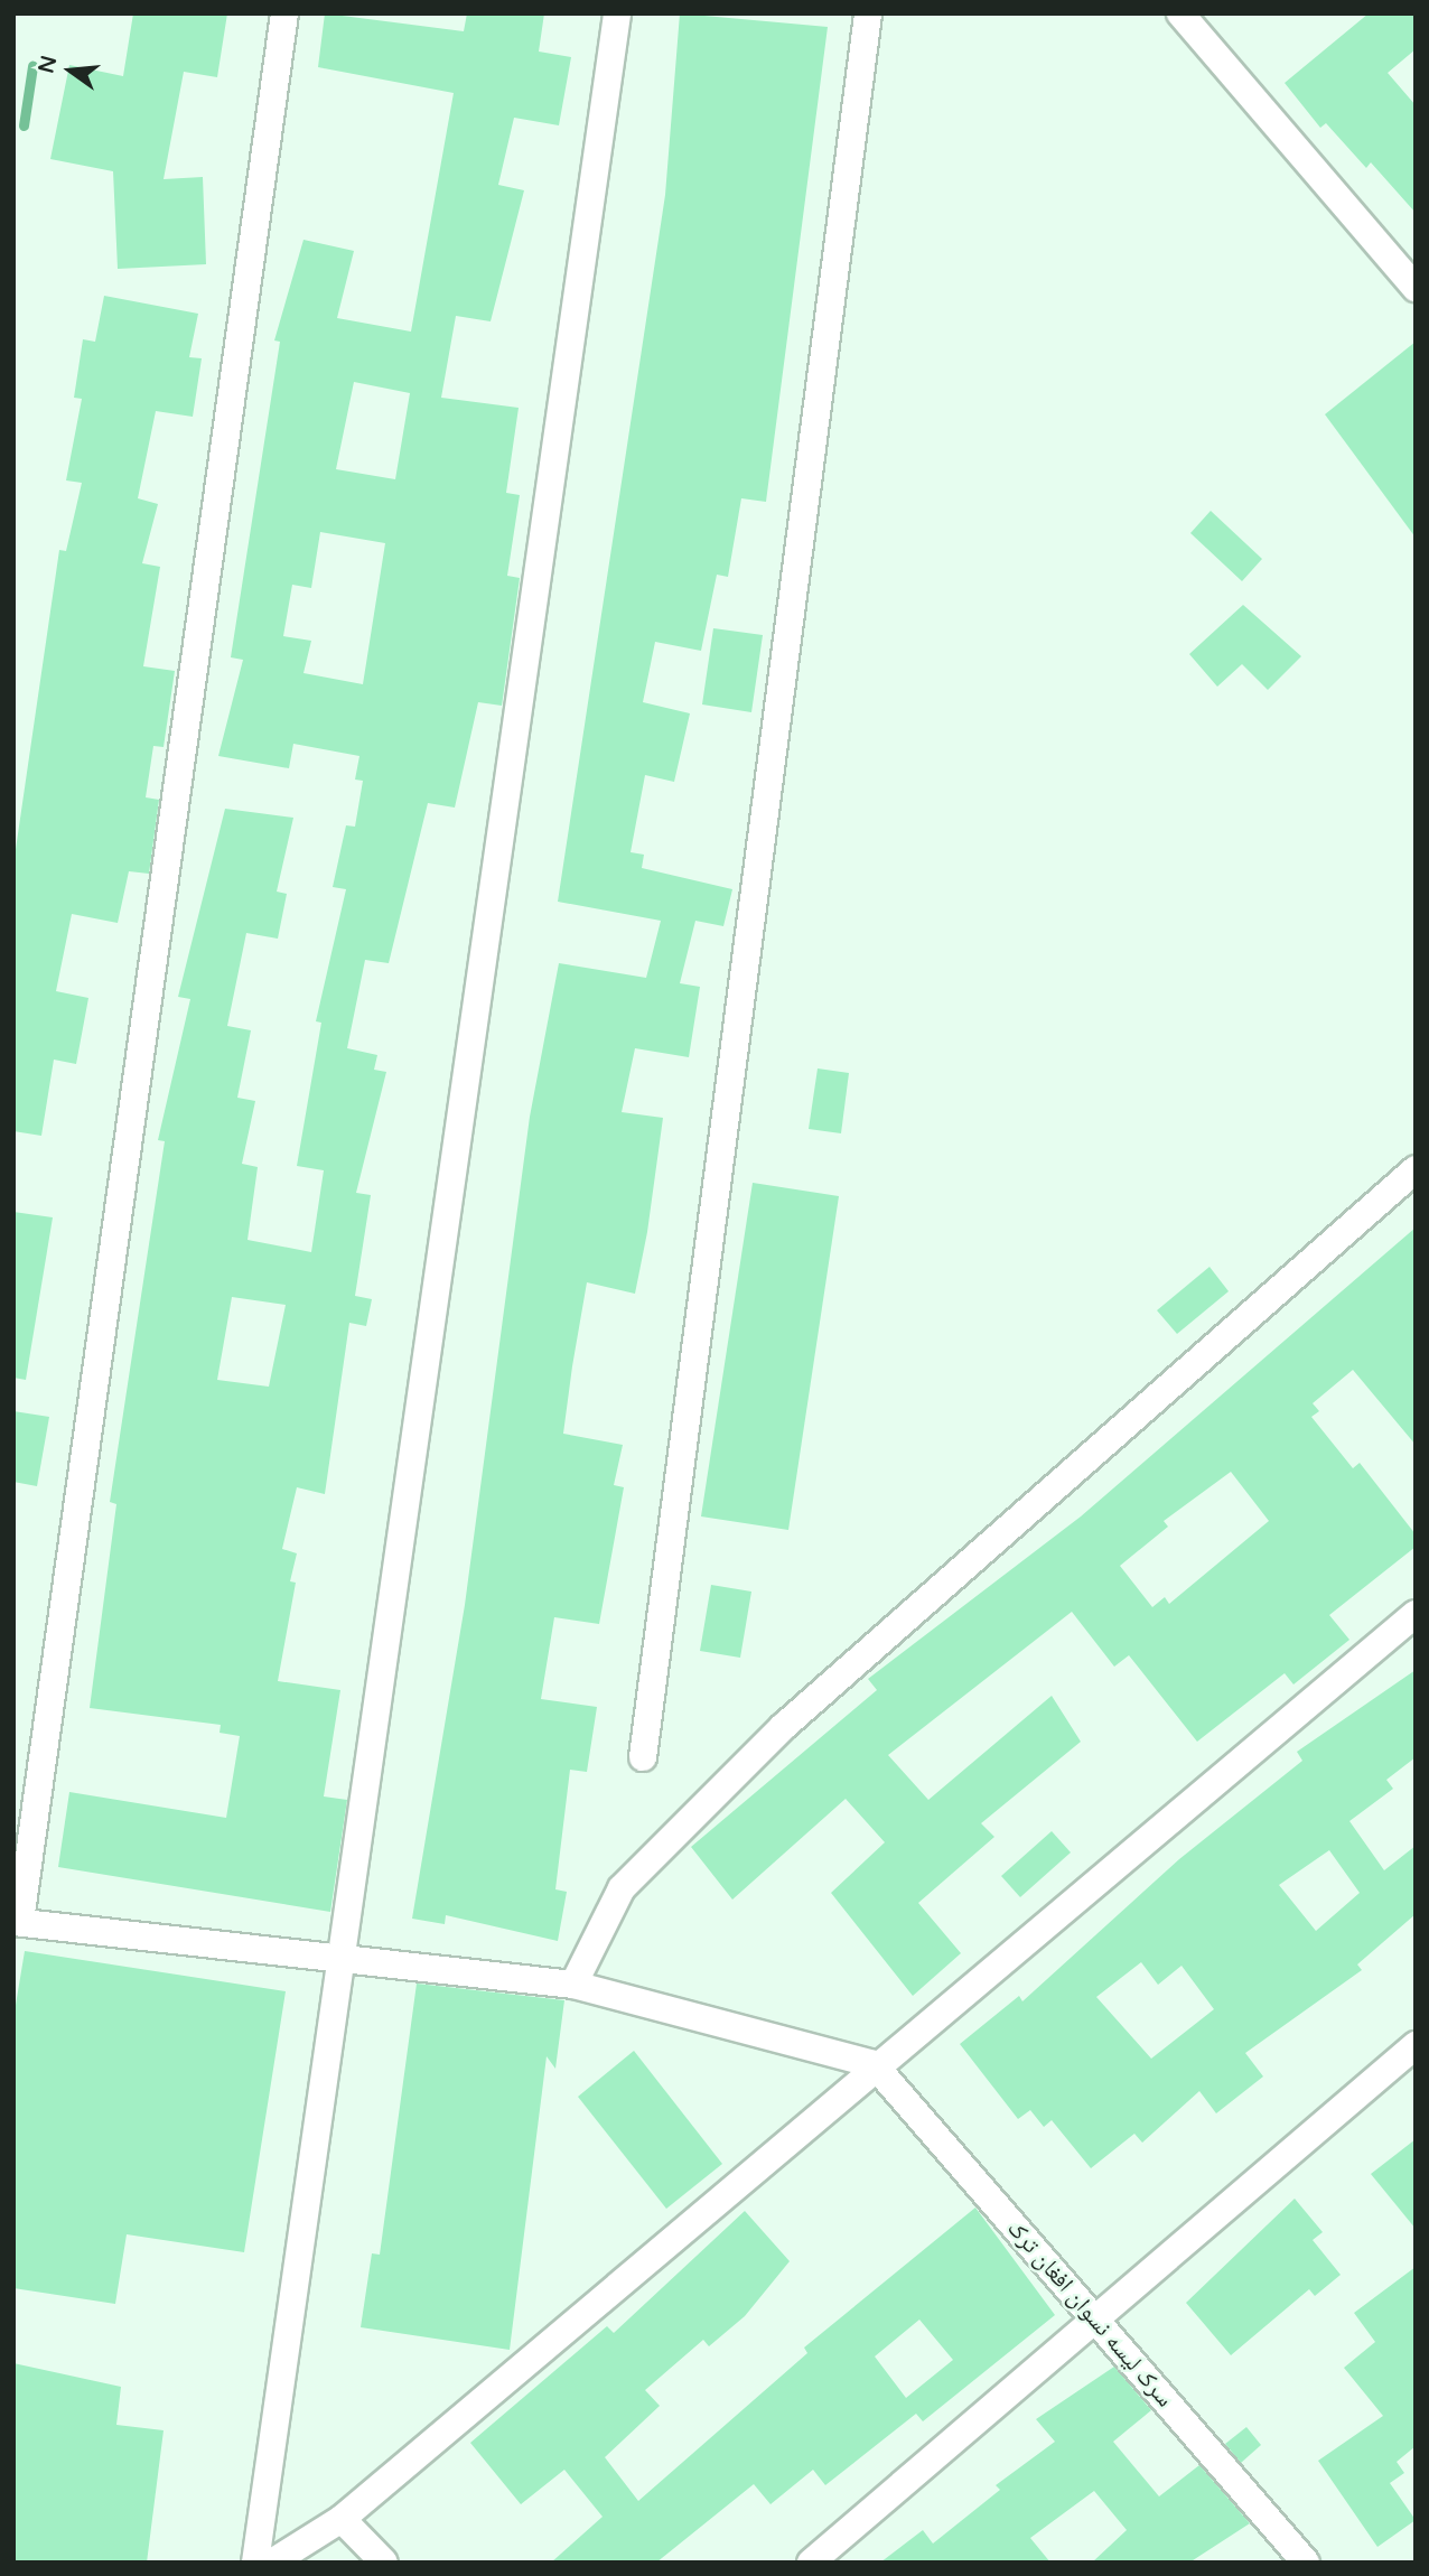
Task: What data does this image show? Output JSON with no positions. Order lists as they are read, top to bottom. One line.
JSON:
{"streets":{"street":["سرک لیسه نسوان افغان‌ ترک"]},"north":"left"}
